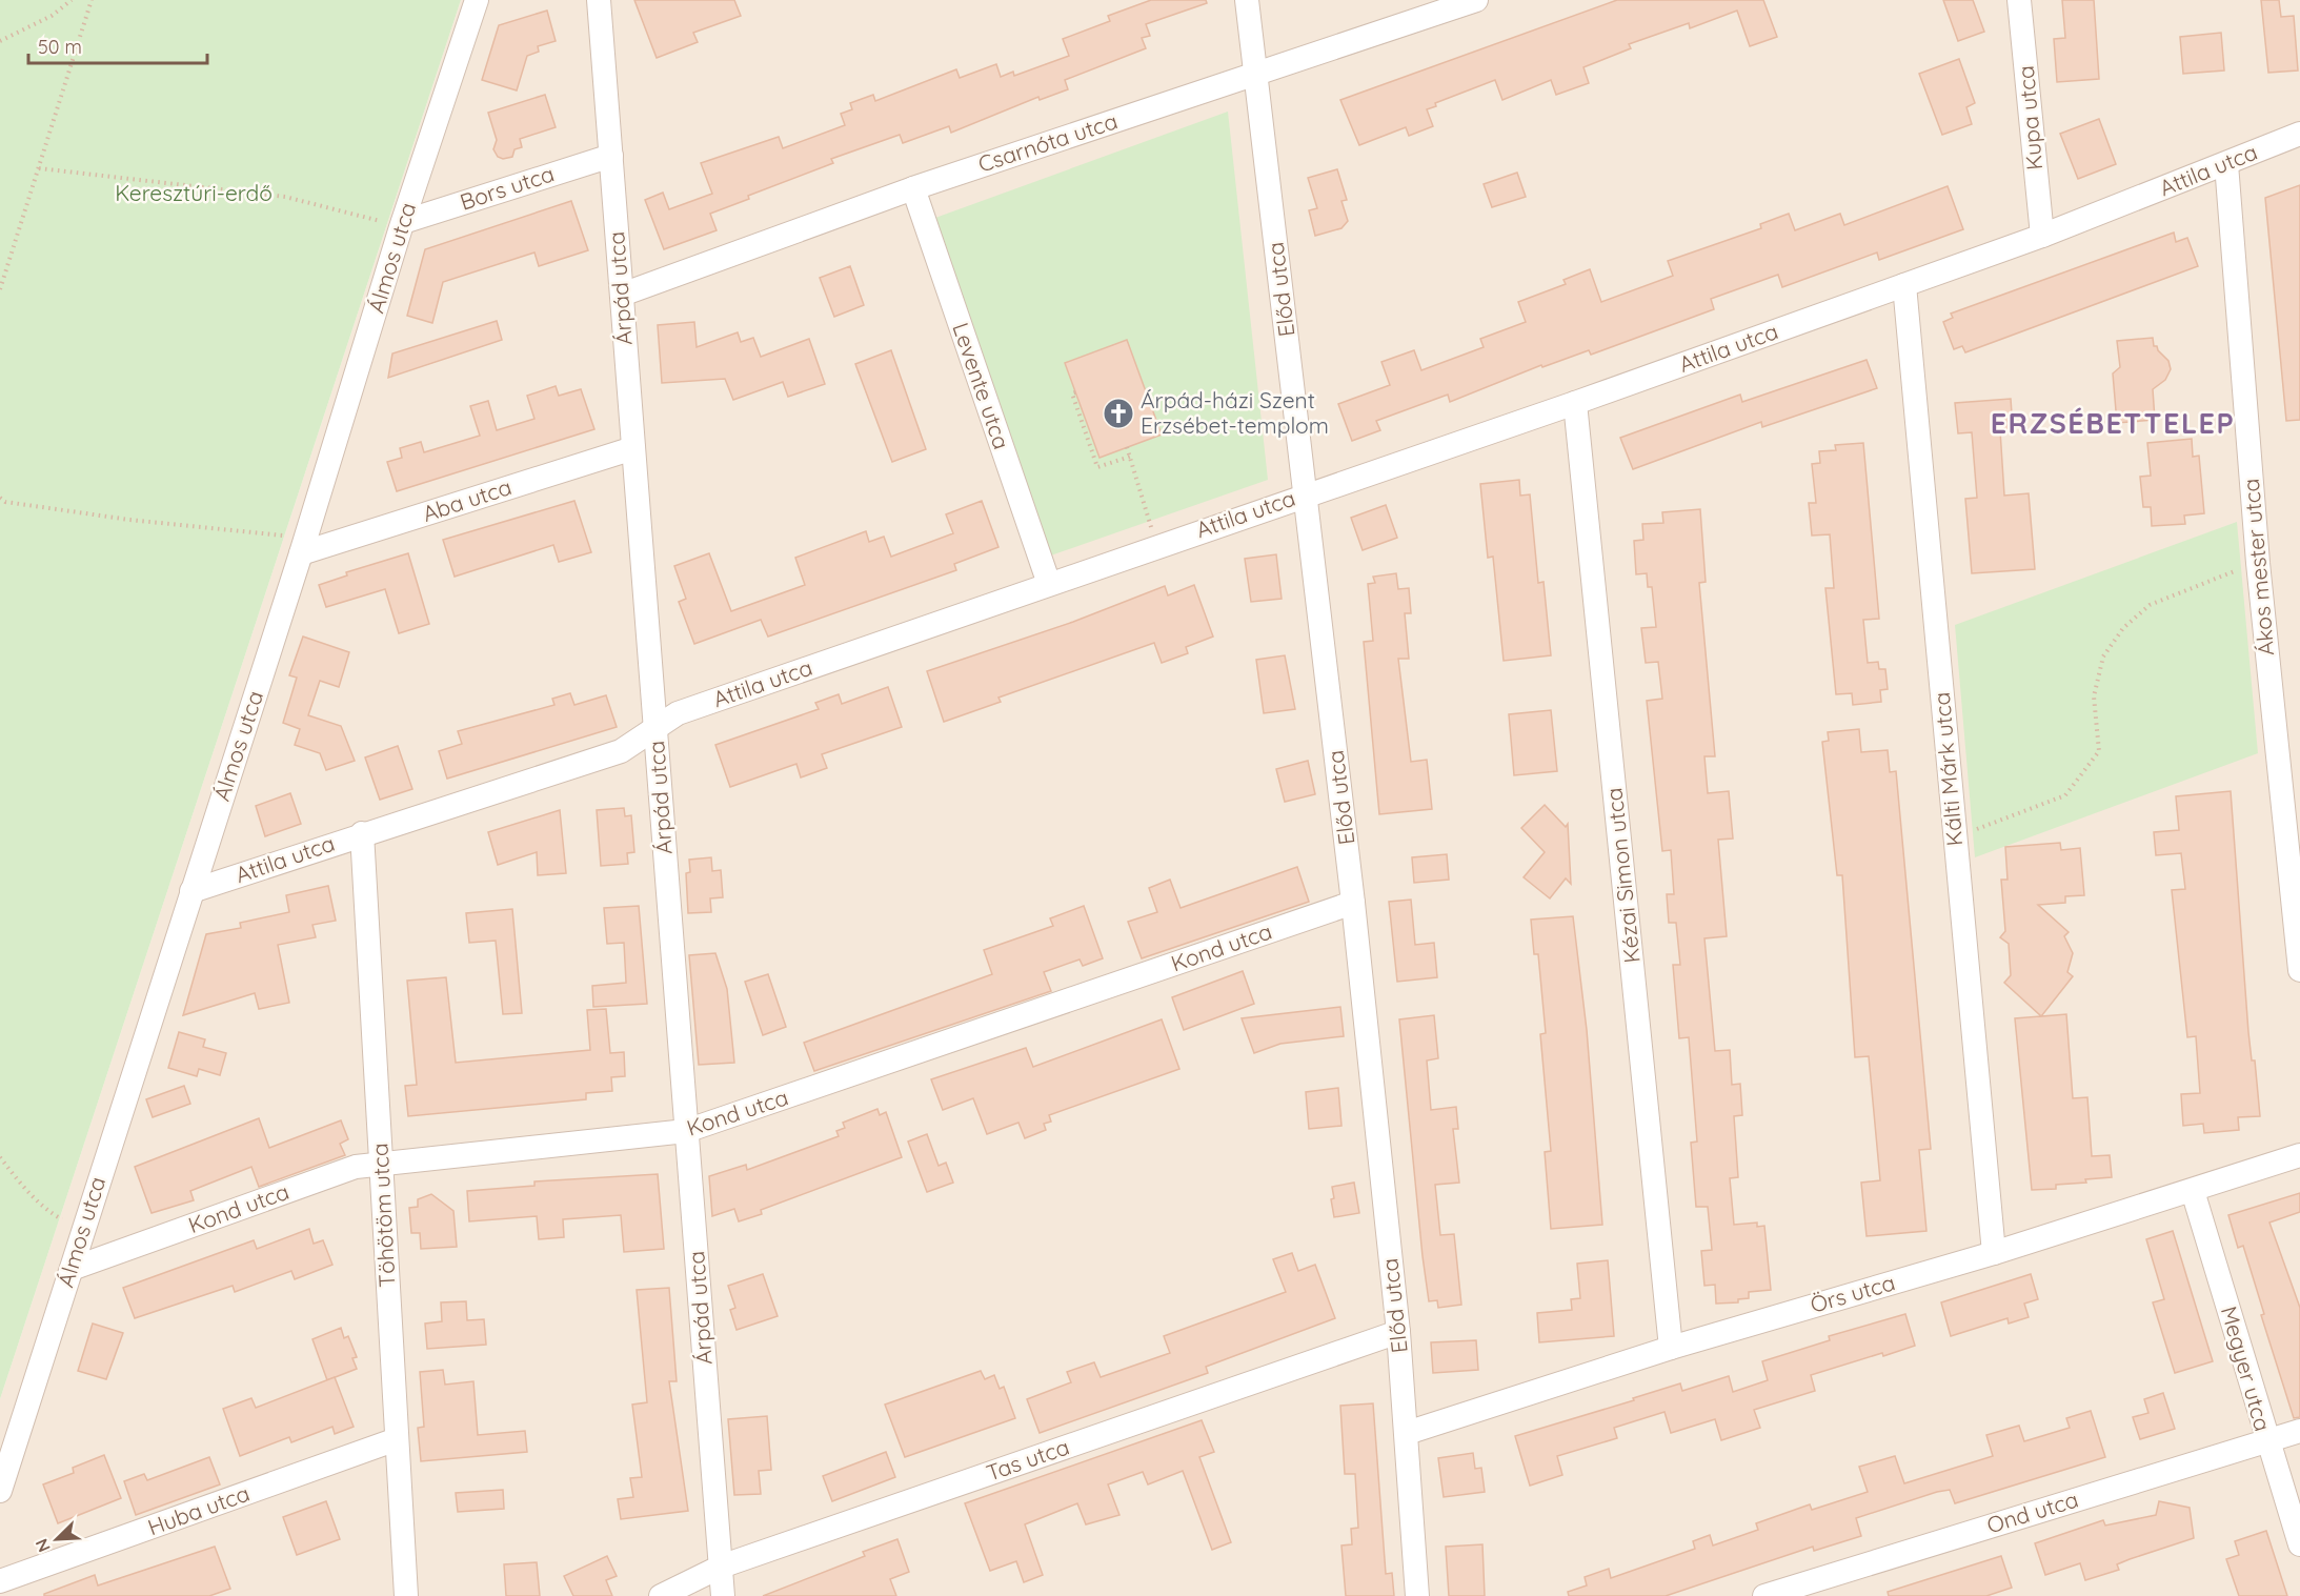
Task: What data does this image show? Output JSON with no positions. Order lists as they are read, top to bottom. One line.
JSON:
{"streets":{"street":["Kupa utca","Csarnóta utca","Attila utca","Bors utca","Álmos utca","Árpád utca","Előd utca","Levente utca","Aba utca","Ákos mester utca","Kálti Márk utca","Kézai Simon utca","Kond utca","Töhötöm utca","Örs utca","Megyer utca","Tas utca","Huba utca","Ond utca"]},"crossings":[["Kupa utca","Attila utca"],["Csarnóta utca","Árpád utca"],["Csarnóta utca","Előd utca"],["Csarnóta utca","Levente utca"],["Attila utca","Álmos utca"],["Attila utca","Árpád utca"],["Attila utca","Előd utca"],["Attila utca","Levente utca"],["Attila utca","Ákos mester utca"],["Attila utca","Kálti Márk utca"],["Attila utca","Kézai Simon utca"],["Attila utca","Töhötöm utca"],["Bors utca","Álmos utca"],["Bors utca","Árpád utca"],["Álmos utca","Aba utca"],["Álmos utca","Kond utca"],["Árpád utca","Aba utca"],["Árpád utca","Kond utca"],["Árpád utca","Tas utca"],["Előd utca","Kond utca"],["Előd utca","Örs utca"],["Előd utca","Tas utca"],["Kálti Márk utca","Örs utca"],["Kézai Simon utca","Örs utca"],["Kond utca","Töhötöm utca"],["Töhötöm utca","Huba utca"],["Örs utca","Megyer utca"],["Megyer utca","Ond utca"]],"districts":["ERZSÉBETTELEP"],"parks":["Keresztúri-erdő"],"places":{"church":["Árpád-házi Szent Erzsébet-templom"]},"scale_bar":"50 m","north":"bottom left"}
